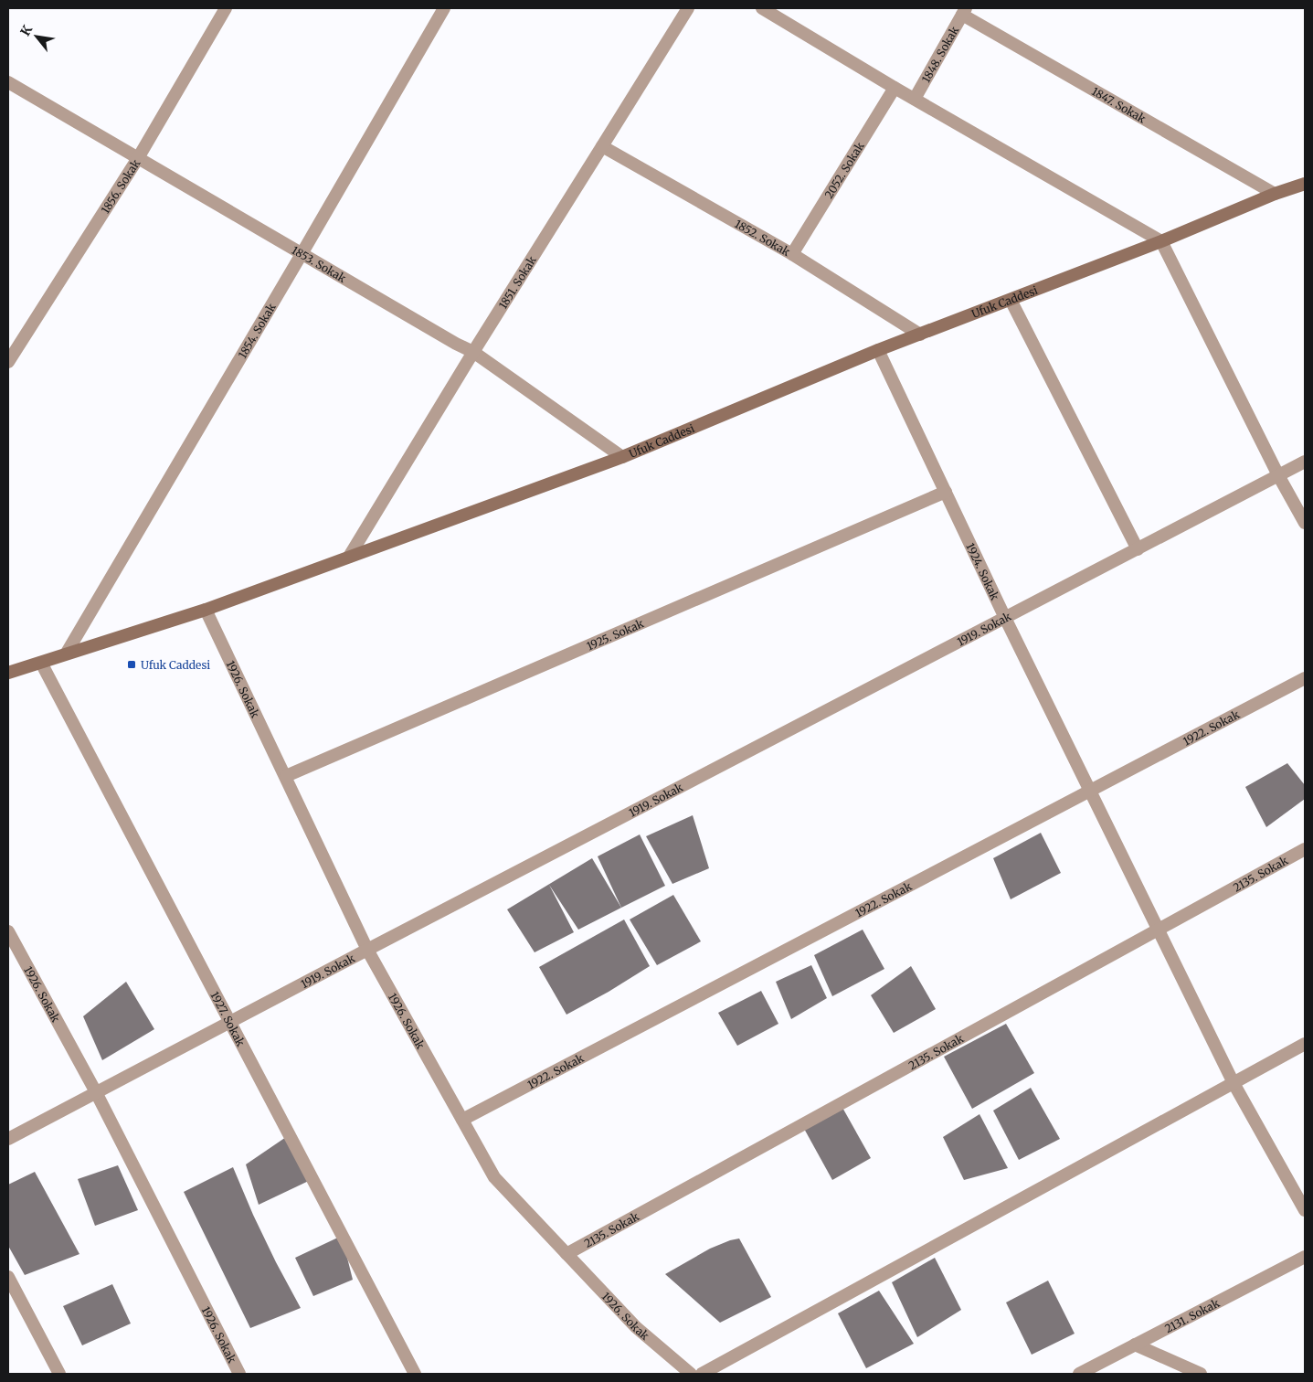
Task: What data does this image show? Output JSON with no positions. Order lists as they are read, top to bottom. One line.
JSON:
{"streets":{"main road":["Ufuk Caddesi"],"street":["1848. Sokak","1847. Sokak","2052. Sokak","1856. Sokak","1852. Sokak","1853. Sokak","1851. Sokak","1854. Sokak","1924. Sokak","1919. Sokak","1925. Sokak","1926. Sokak","1922. Sokak","2135. Sokak","1927. Sokak","2131. Sokak"]},"crossings":[["1848. Sokak","1847. Sokak"],["1847. Sokak","Ufuk Caddesi"],["2052. Sokak","1852. Sokak"],["1856. Sokak","1853. Sokak"],["1852. Sokak","1851. Sokak"],["1852. Sokak","Ufuk Caddesi"],["1853. Sokak","1851. Sokak"],["1853. Sokak","Ufuk Caddesi"],["1853. Sokak","1854. Sokak"],["1851. Sokak","Ufuk Caddesi"],["Ufuk Caddesi","1854. Sokak"],["Ufuk Caddesi","1924. Sokak"],["Ufuk Caddesi","1926. Sokak"],["Ufuk Caddesi","1927. Sokak"],["1924. Sokak","1919. Sokak"],["1924. Sokak","1925. Sokak"],["1924. Sokak","1922. Sokak"],["1924. Sokak","2135. Sokak"],["1919. Sokak","1926. Sokak"],["1919. Sokak","1927. Sokak"],["1925. Sokak","1926. Sokak"],["1926. Sokak","1922. Sokak"],["1926. Sokak","2135. Sokak"]],"places":{"transit":["Ufuk Caddesi"]},"north":"top left"}
